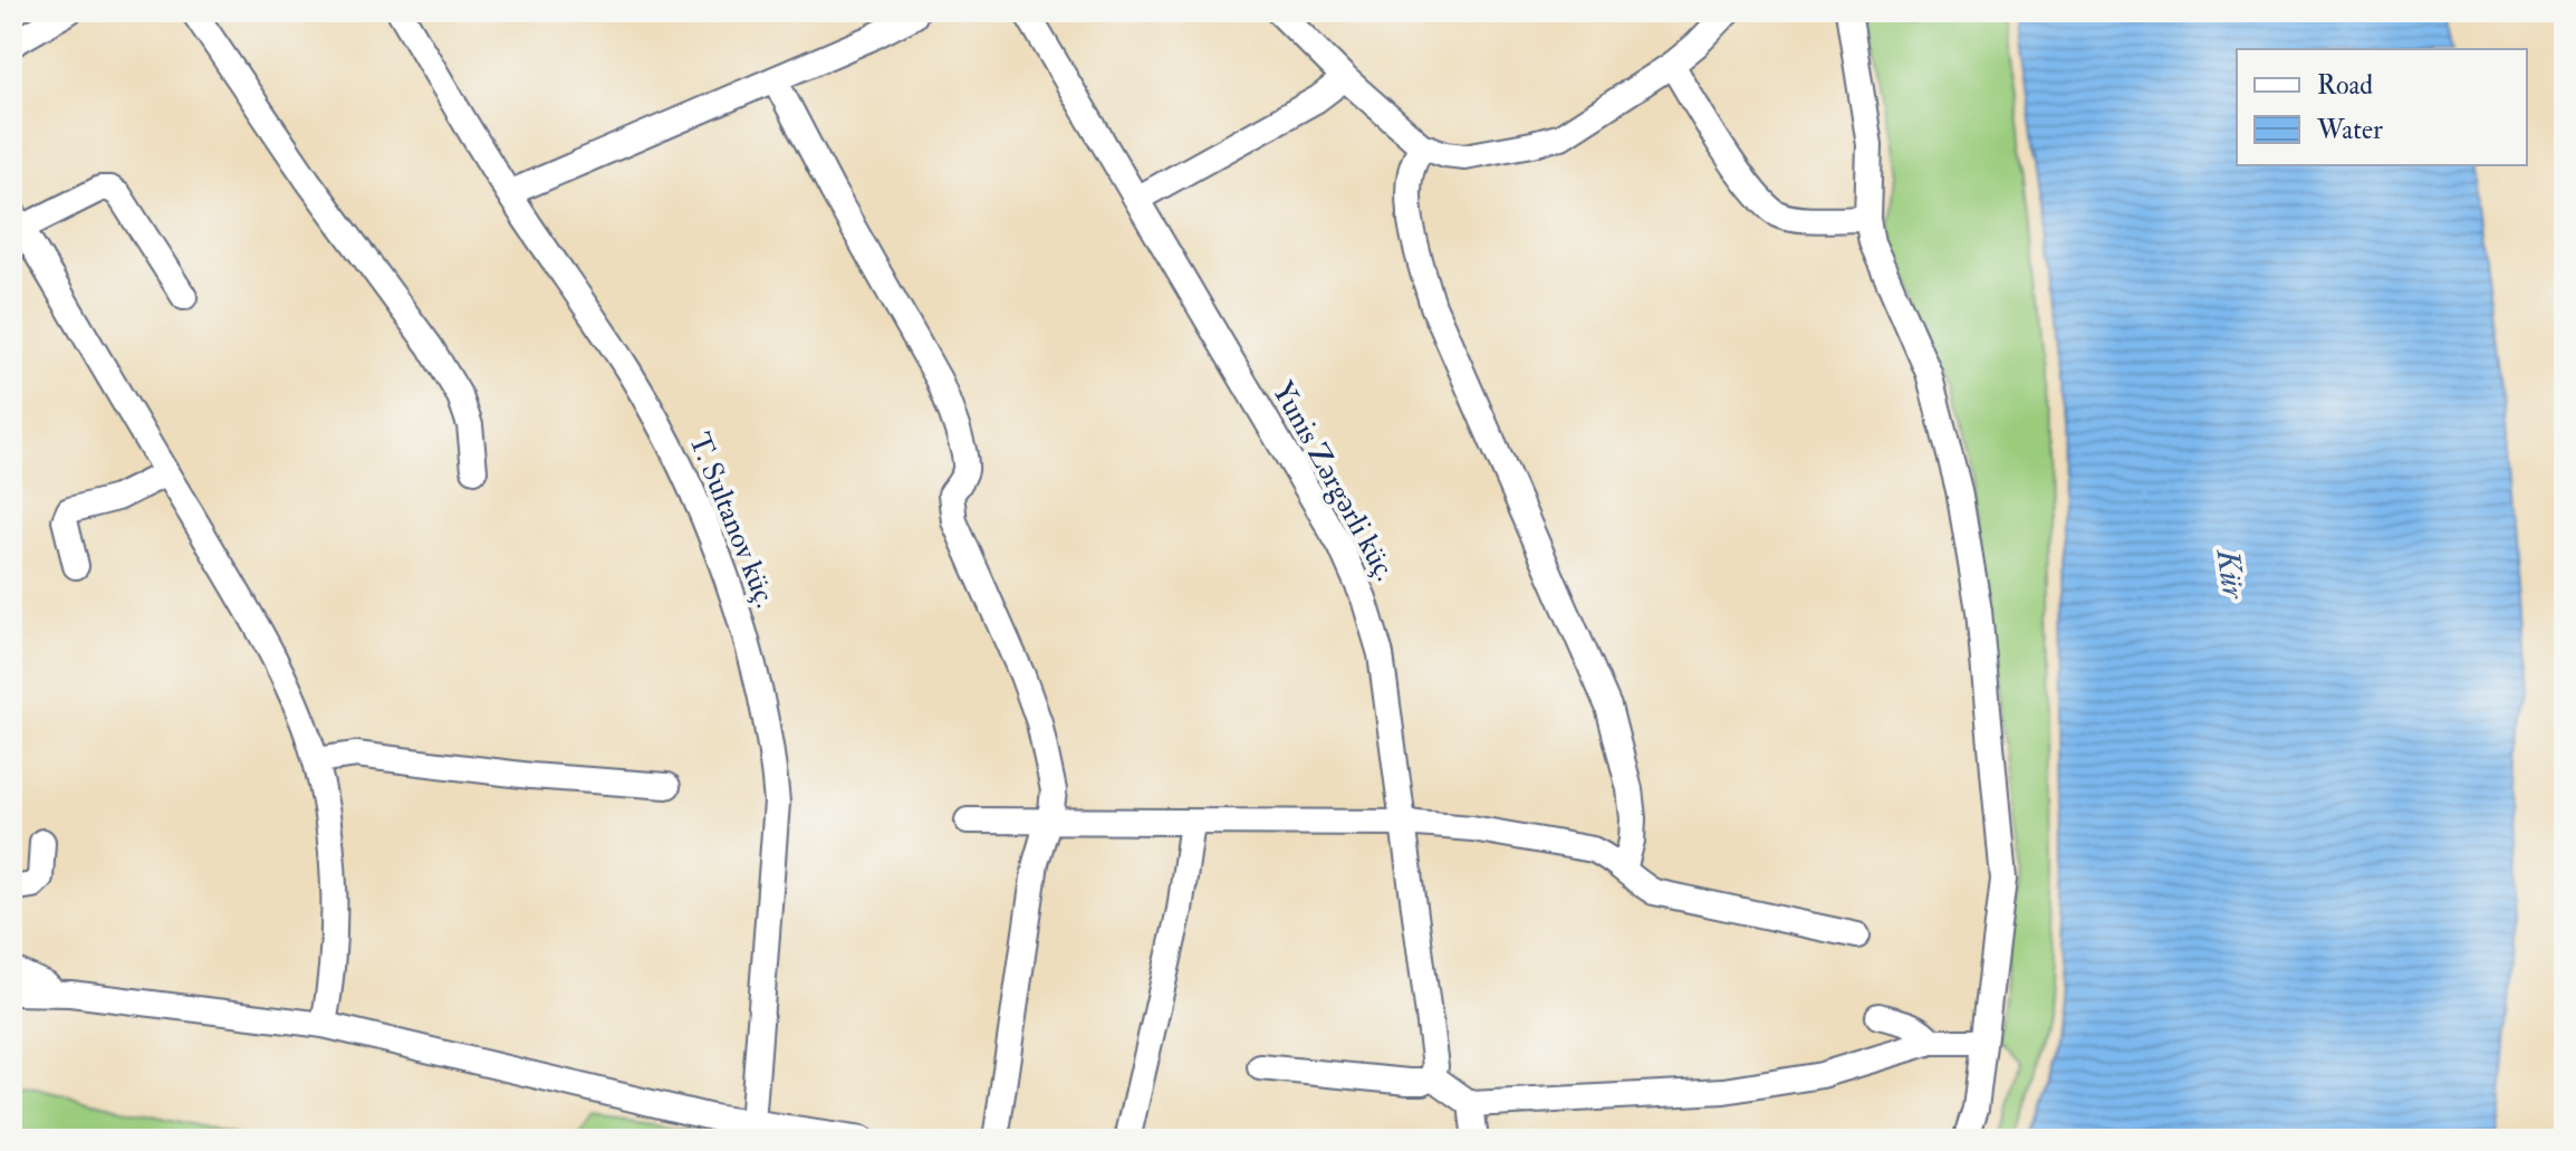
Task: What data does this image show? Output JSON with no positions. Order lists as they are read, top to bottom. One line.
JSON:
{"streets":{"street":["Yunis Zərgərli küç.","T. Sultanov küç."]},"water":["Kür"],"legend":["Road","Water"]}
